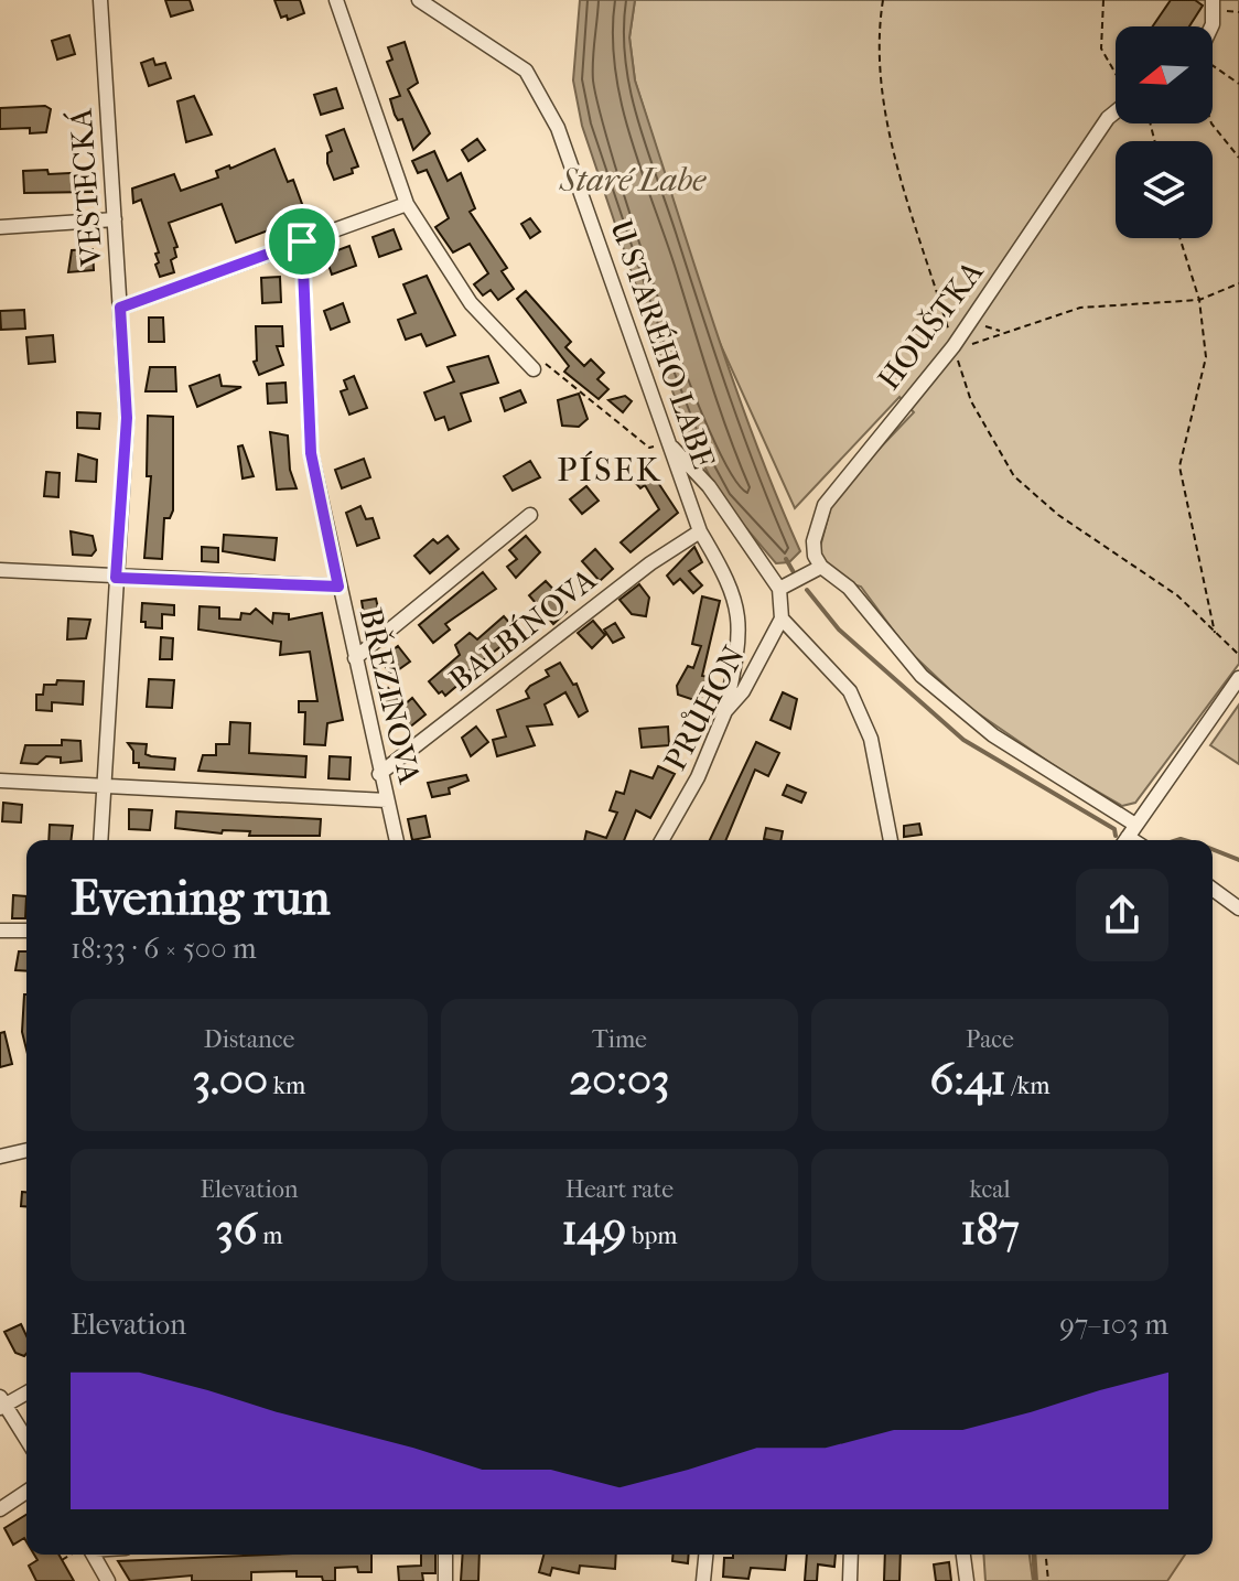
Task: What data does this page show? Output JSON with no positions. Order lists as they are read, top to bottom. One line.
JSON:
{"streets":{"street":["VESTECKÁ","HOUŠTKA","U STARÉHO LABE","BALBÍNOVA","BŘEZINOVA","PRŮHON"]},"crossings":[["U STARÉHO LABE","BALBÍNOVA"],["U STARÉHO LABE","PRŮHON"],["BALBÍNOVA","BŘEZINOVA"]],"districts":["PÍSEK"],"water":["Staré Labe"],"north":"left","page":{"heading":["Evening run","18:33 · 6 × 500 m"],"stats":[["Distance","3.00 km"],["Time","20:03"],["Pace","6:41 /km"],["Elevation","36 m"],["Heart rate","149 bpm"],["kcal","187"]],"chart":["Elevation","97–103 m"]}}
